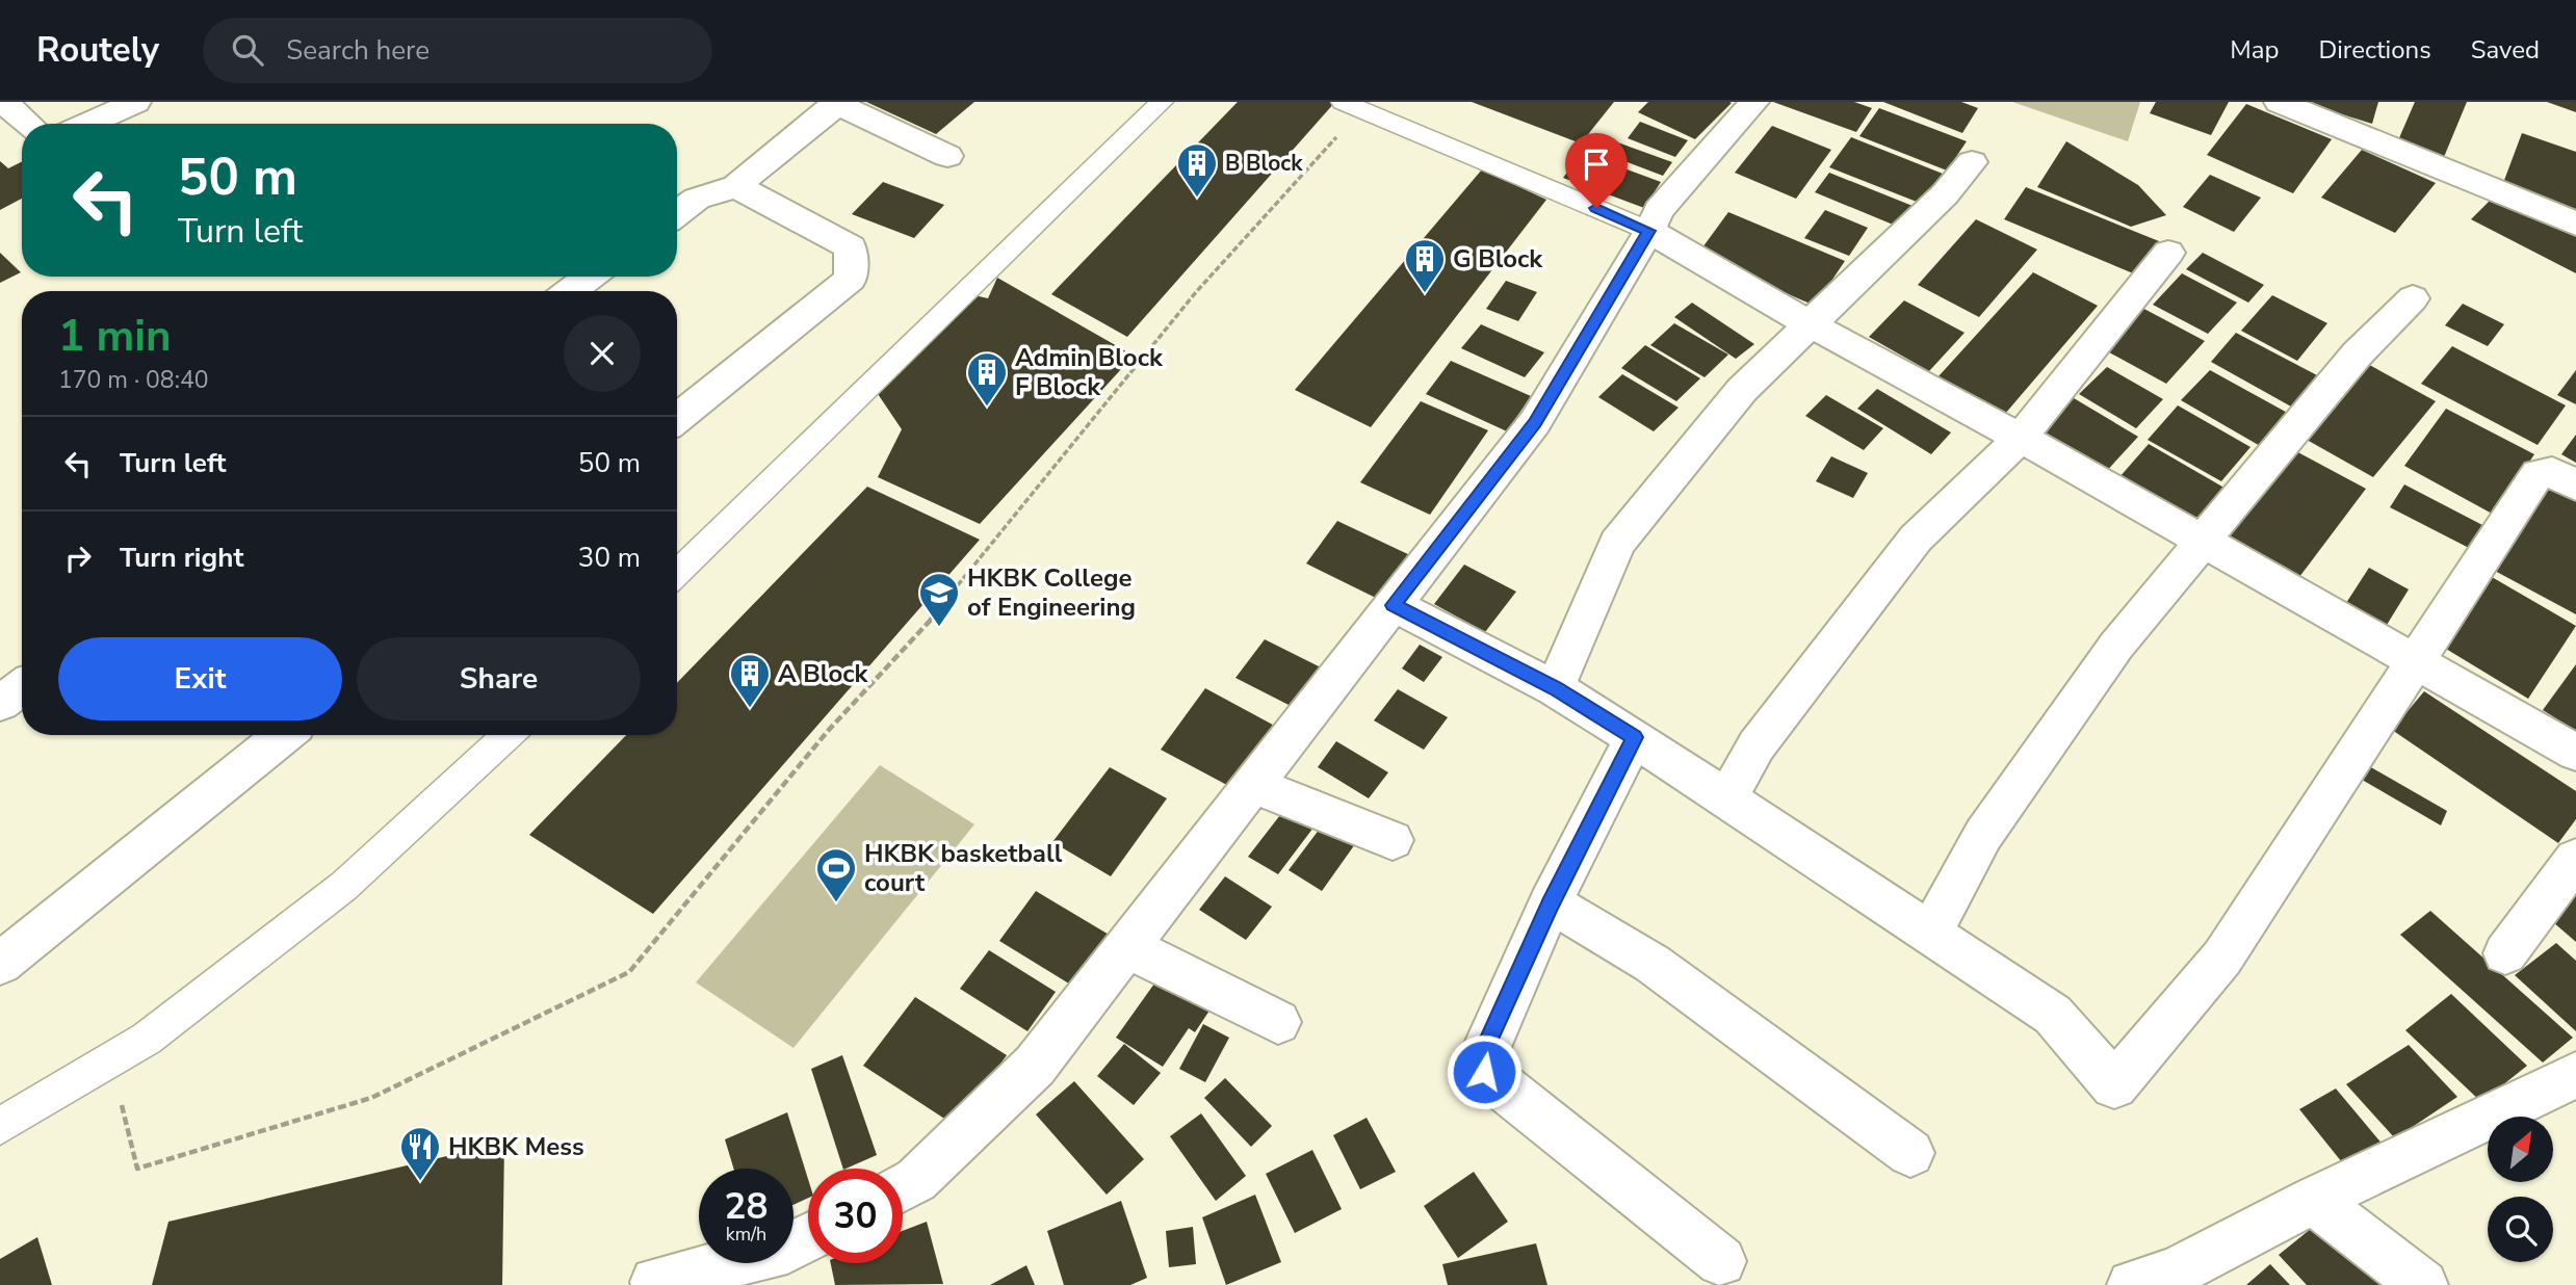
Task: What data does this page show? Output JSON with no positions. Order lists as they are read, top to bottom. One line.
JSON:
{"places":{"building":["B Block","G Block","Admin Block F Block","A Block"],"school or university":["HKBK College of Engineering"],"sports":["HKBK basketball court"],"restaurant":["HKBK Mess"]},"north":"top right","page":{"header":"Routely","search":"Search here","nav":["Map","Directions","Saved"],"turn":["50 m","Turn left"],"heading":["1 min","170 m · 08:40"],"list":[{"name":"Turn left","value":"50 m"},{"name":"Turn right","value":"30 m"}],"buttons":["Exit","Share"],"speed":"28 km/h","limit":"30"}}
